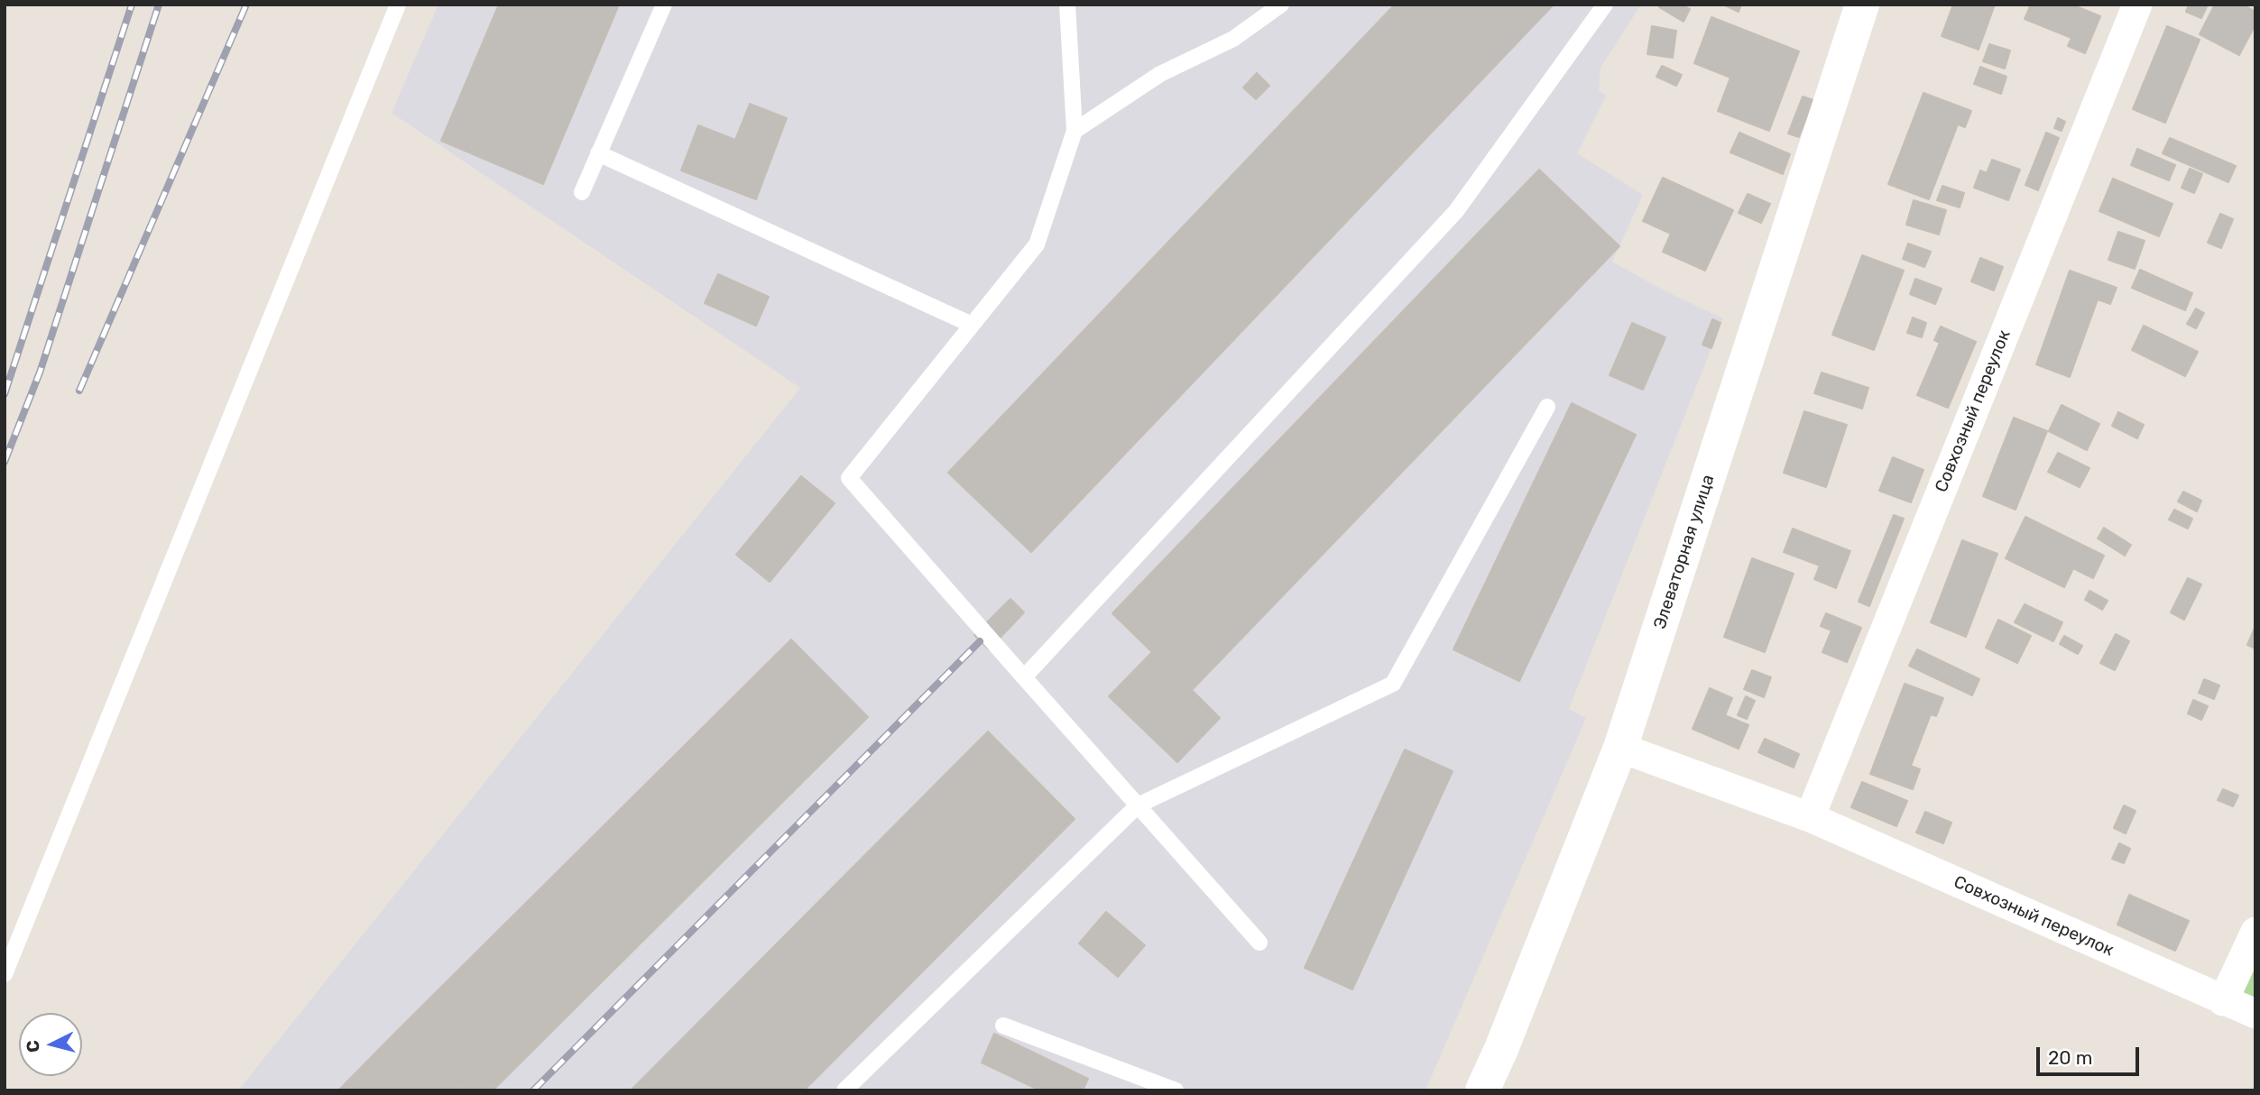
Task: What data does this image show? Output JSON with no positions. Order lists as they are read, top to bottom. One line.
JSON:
{"streets":{"street":["Совхозный переулок","Элеваторная улица"]},"crossings":[["Совхозный переулок","Элеваторная улица"]],"scale_bar":"20 m","north":"left"}
